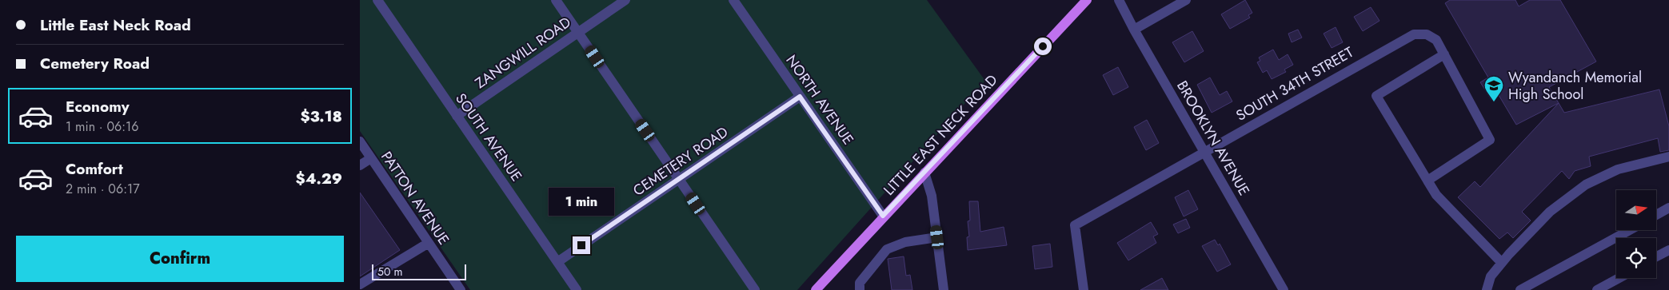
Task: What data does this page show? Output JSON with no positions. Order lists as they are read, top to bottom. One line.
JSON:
{"streets":{"main road":["LITTLE EAST NECK ROAD"],"street":["ZANGWILL ROAD","SOUTH 34TH STREET","NORTH AVENUE","SOUTH AVENUE","BROOKLYN AVENUE","CEMETERY ROAD","PATTON AVENUE"]},"crossings":[["ZANGWILL ROAD","SOUTH AVENUE"],["SOUTH 34TH STREET","BROOKLYN AVENUE"],["NORTH AVENUE","LITTLE EAST NECK ROAD"],["NORTH AVENUE","CEMETERY ROAD"],["SOUTH AVENUE","CEMETERY ROAD"]],"places":{"school or university":["Wyandanch Memorial High School"]},"scale_bar":"50 m","north":"right","page":{"banner":["Little East Neck Road","Cemetery Road"],"list":[{"name":"Economy","note":"1 min · 06:16","value":"$3.18"},{"name":"Comfort","note":"2 min · 06:17","value":"$4.29"}],"bubble":"1 min","buttons":"Confirm","scale":"50 m"}}
